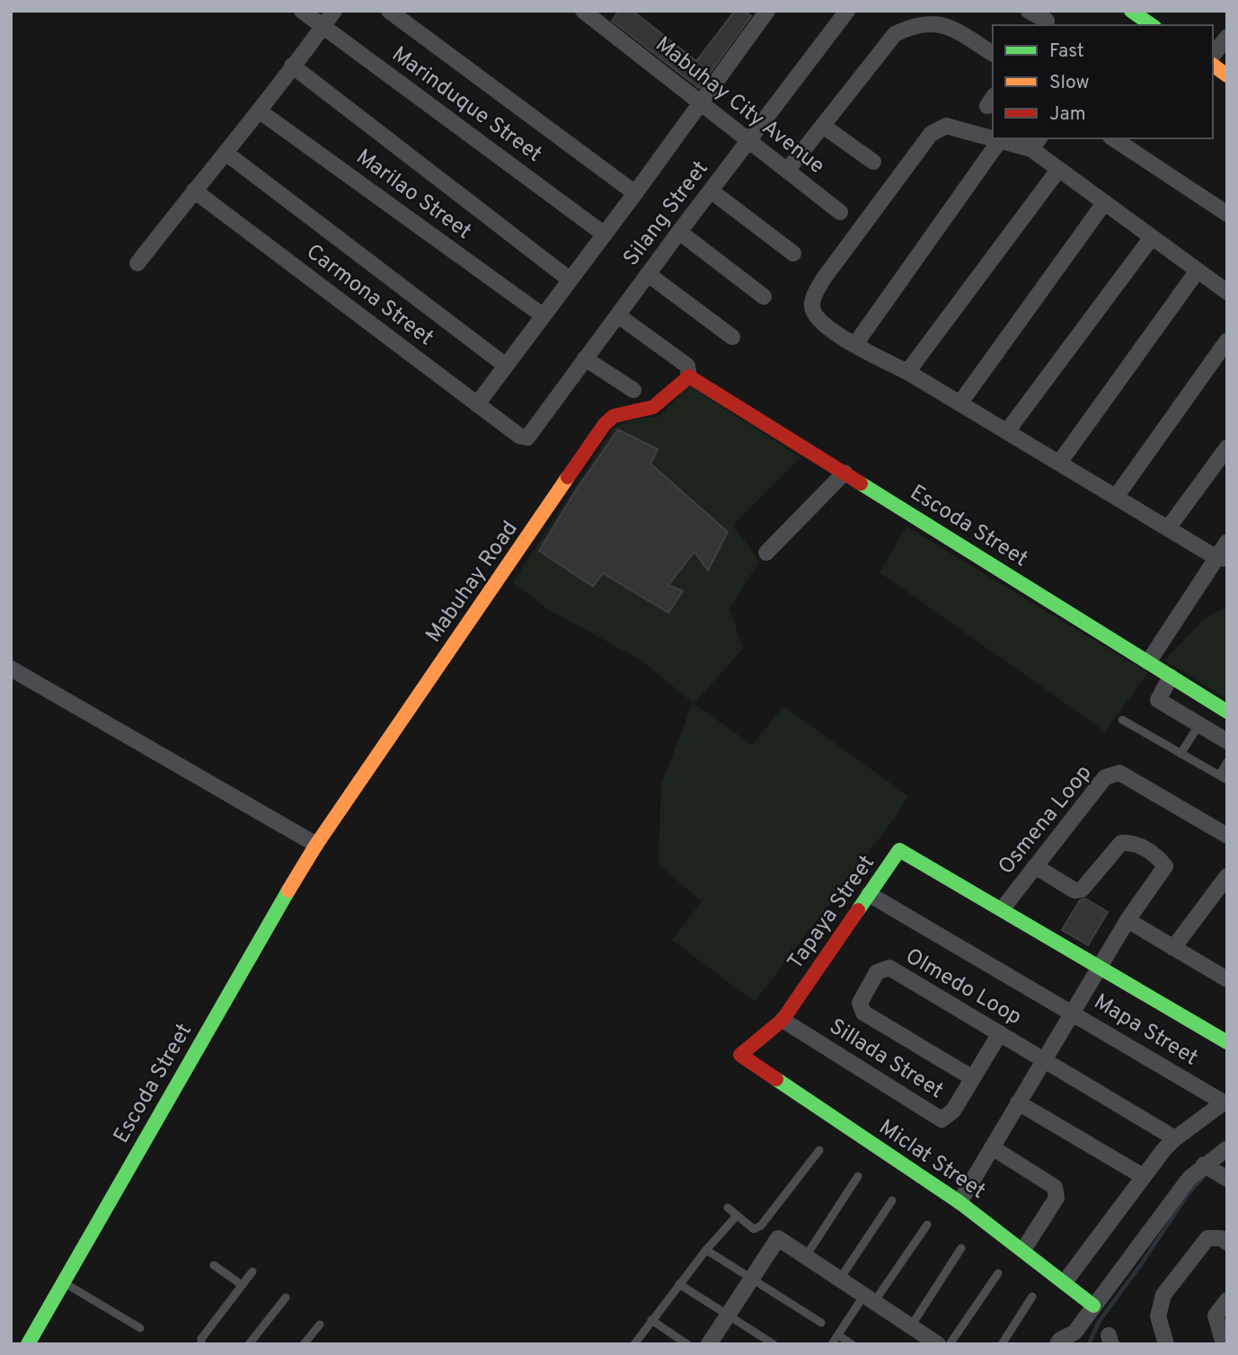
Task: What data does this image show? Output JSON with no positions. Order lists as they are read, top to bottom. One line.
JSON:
{"streets":{"street":["Marinduque Street","Mabuhay City Avenue","Marilao Street","Silang Street","Carmona Street","Escoda Street","Mabuhay Road","Osmena Loop","Tapaya Street","Olmedo Loop","Mapa Street","Sillada Street","Miclat Street"]},"crossings":[["Mabuhay City Avenue","Silang Street"],["Silang Street","Carmona Street"],["Escoda Street","Mabuhay Road"],["Osmena Loop","Tapaya Street"],["Tapaya Street","Mapa Street"],["Tapaya Street","Sillada Street"],["Tapaya Street","Miclat Street"],["Olmedo Loop","Mapa Street"],["Olmedo Loop","Sillada Street"],["Mapa Street","Miclat Street"]],"legend":["Fast","Slow","Jam"]}
